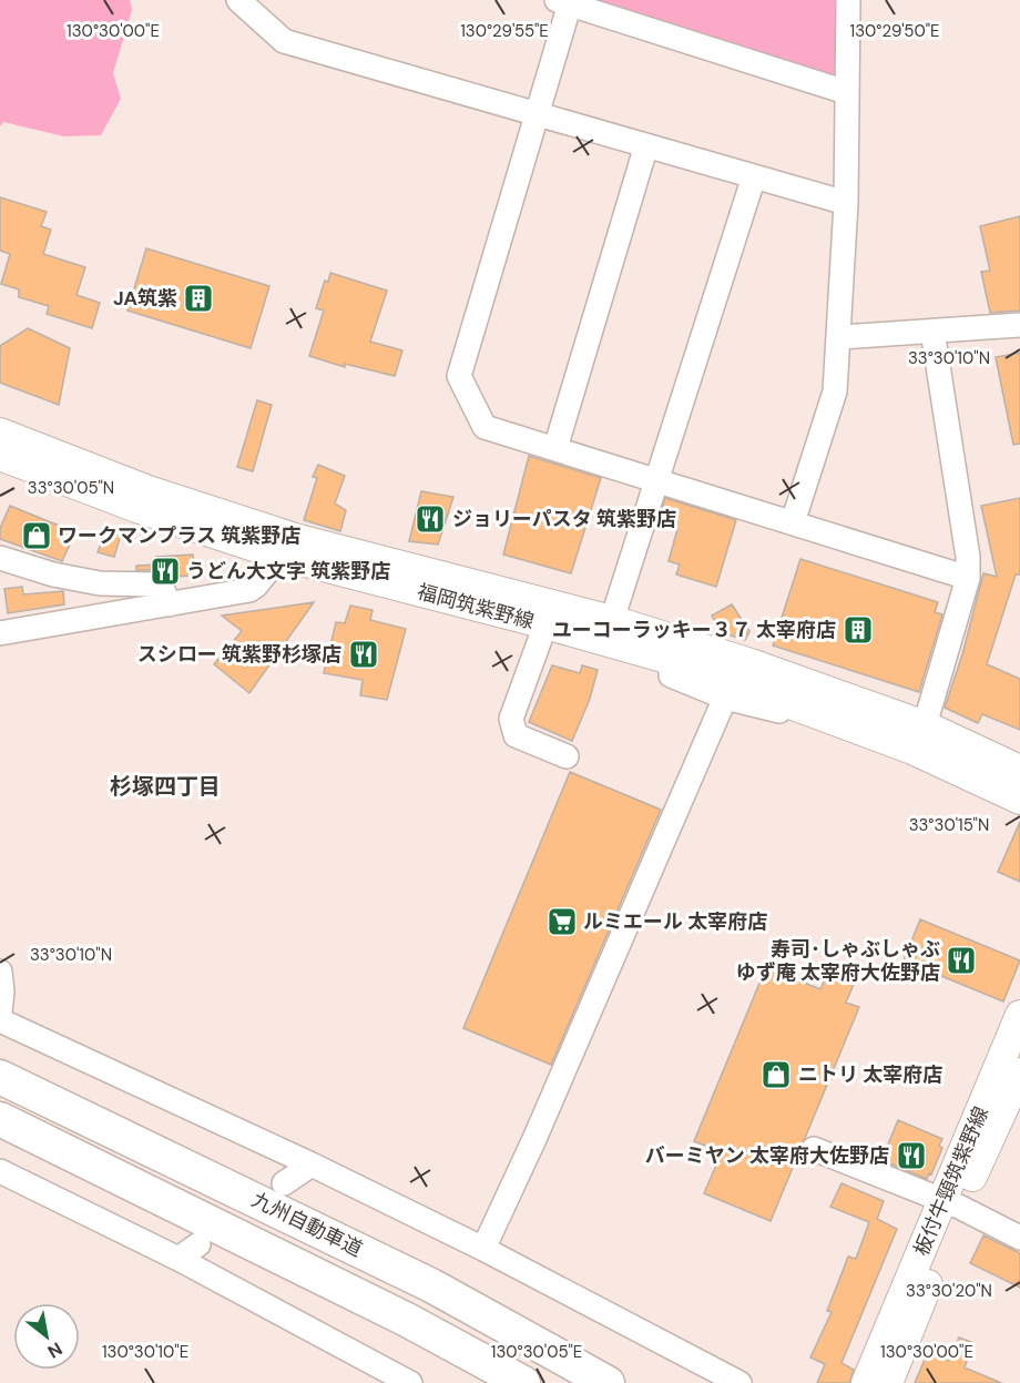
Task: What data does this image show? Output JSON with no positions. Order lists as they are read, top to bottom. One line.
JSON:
{"streets":{"highway":["九州自動車道"],"main road":["福岡筑紫野線","板付牛頸筑紫野線"]},"districts":["杉塚四丁目"],"places":{"building":["JA筑紫","ユーコーラッキー３７ 太宰府店"],"restaurant":["ジョリーパスタ 筑紫野店","うどん大文字 筑紫野店","スシロー 筑紫野杉塚店","寿司･しゃぶしゃぶ ゆず庵 太宰府大佐野店","バーミヤン 太宰府大佐野店"],"shop":["ワークマンプラス 筑紫野店","ニトリ 太宰府店"],"supermarket":["ルミエール 太宰府店"]},"north":"bottom right","coordinates":["130°30'00\"E","130°29'55\"E","130°29'50\"E","33°30'10\"N","33°30'05\"N","33°30'15\"N","33°30'20\"N","130°30'10\"E","130°30'05\"E"]}
